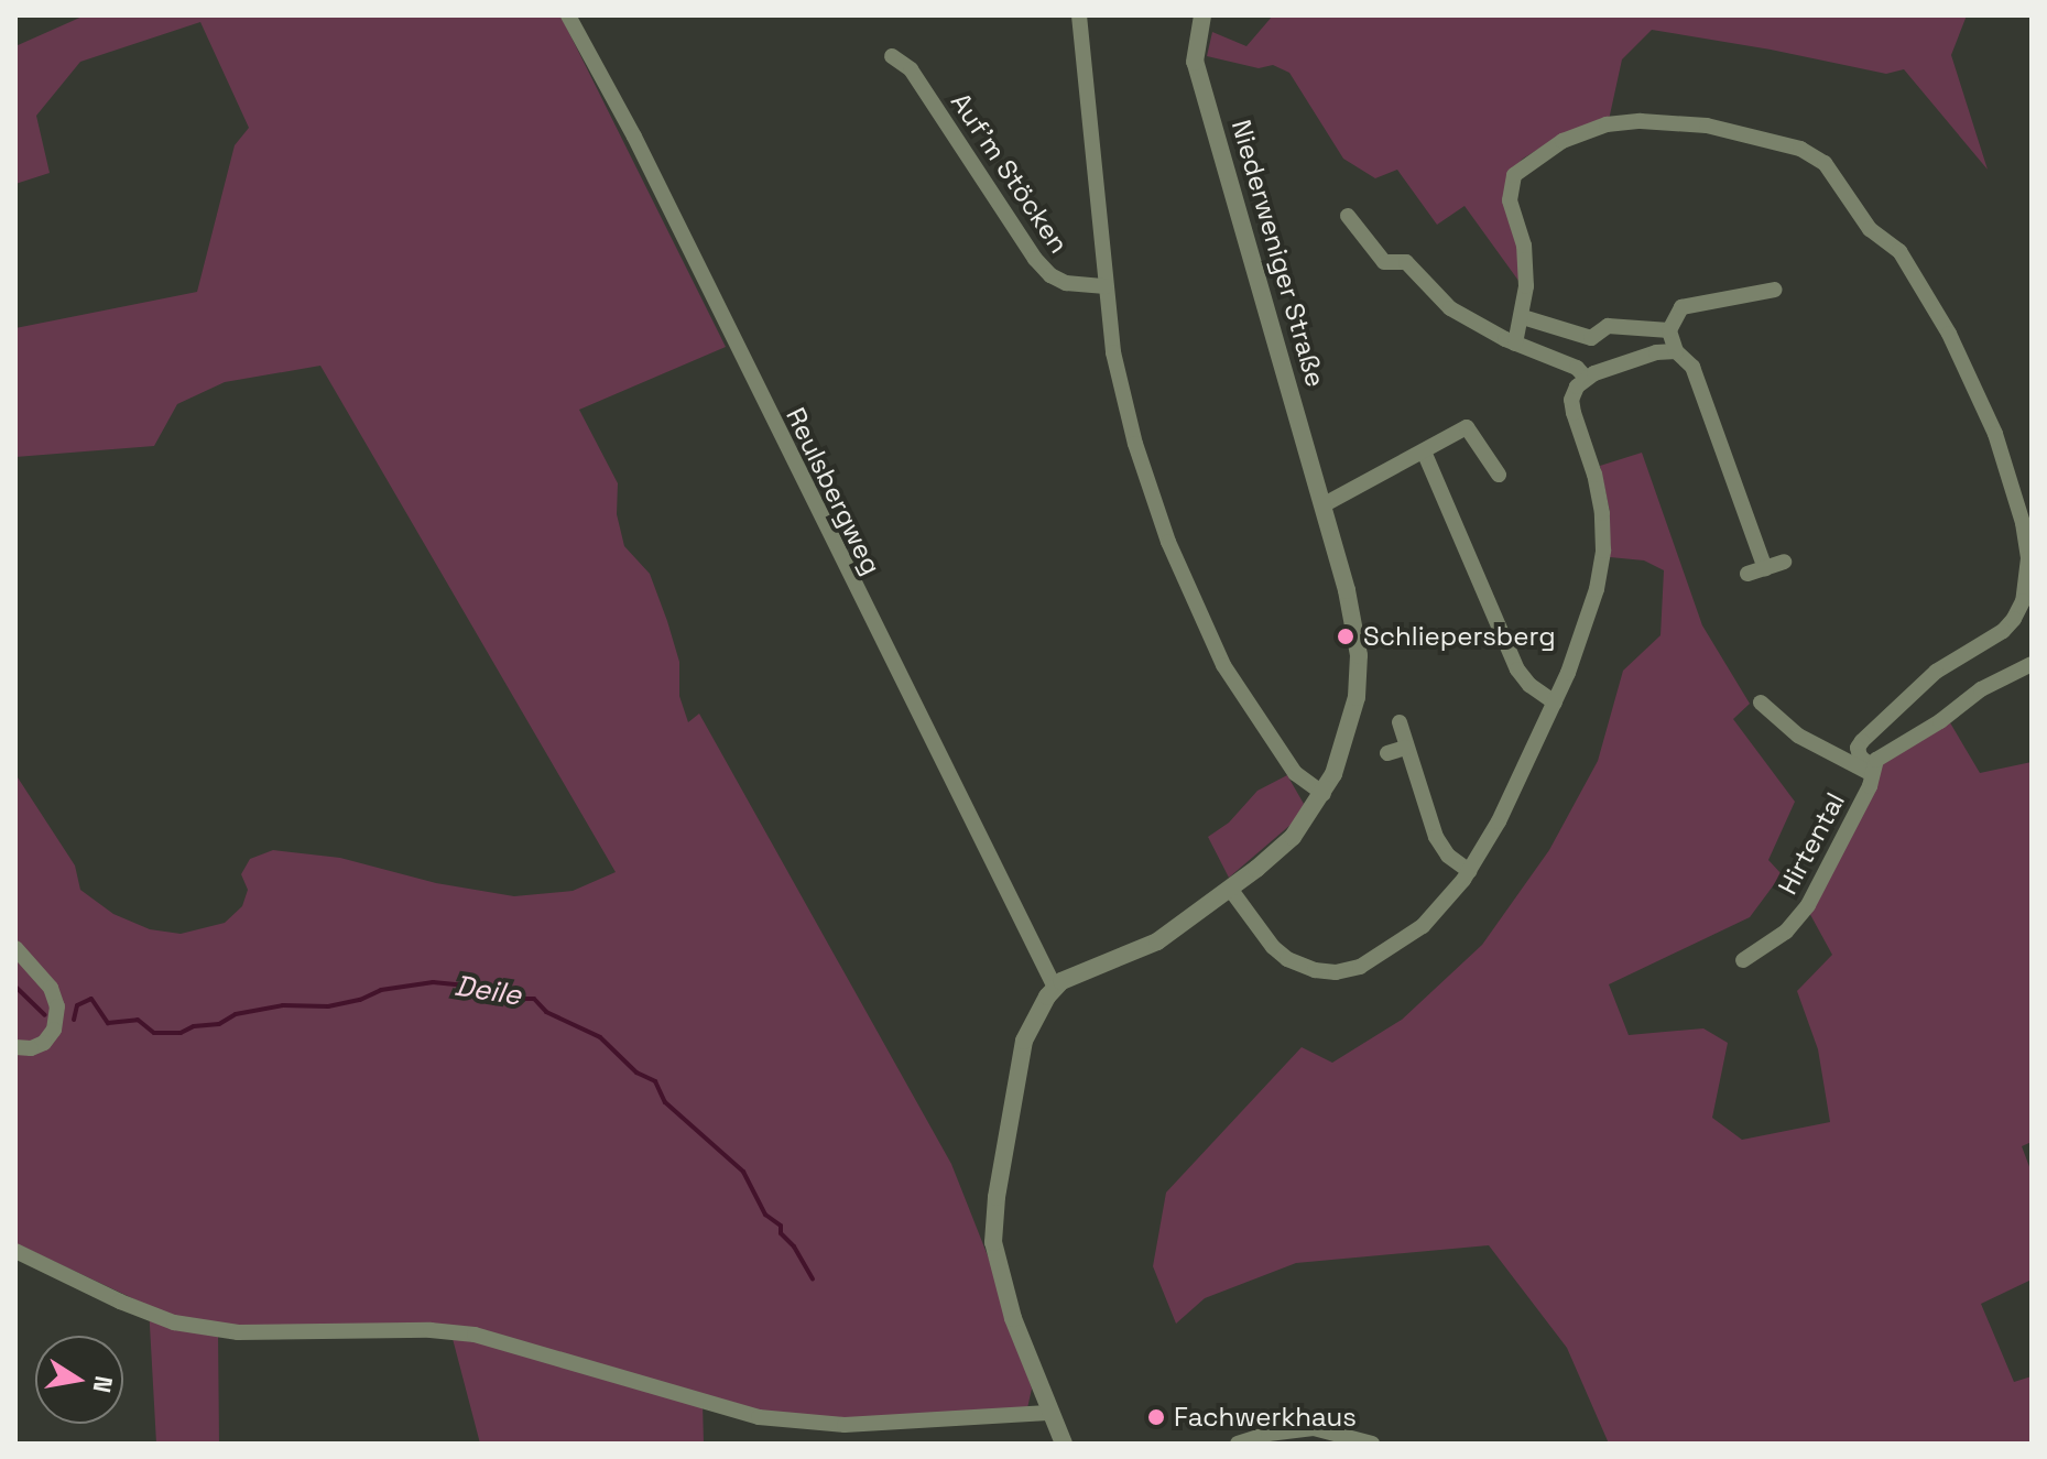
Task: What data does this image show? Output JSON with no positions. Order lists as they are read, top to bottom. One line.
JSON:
{"streets":{"street":["Auf'm Stöcken","Niederweniger Straße","Reulsbergweg","Hirtental"]},"crossings":[["Niederweniger Straße","Reulsbergweg"]],"water":["Deile"],"places":["Schliepersberg","Fachwerkhaus"],"north":"right"}
